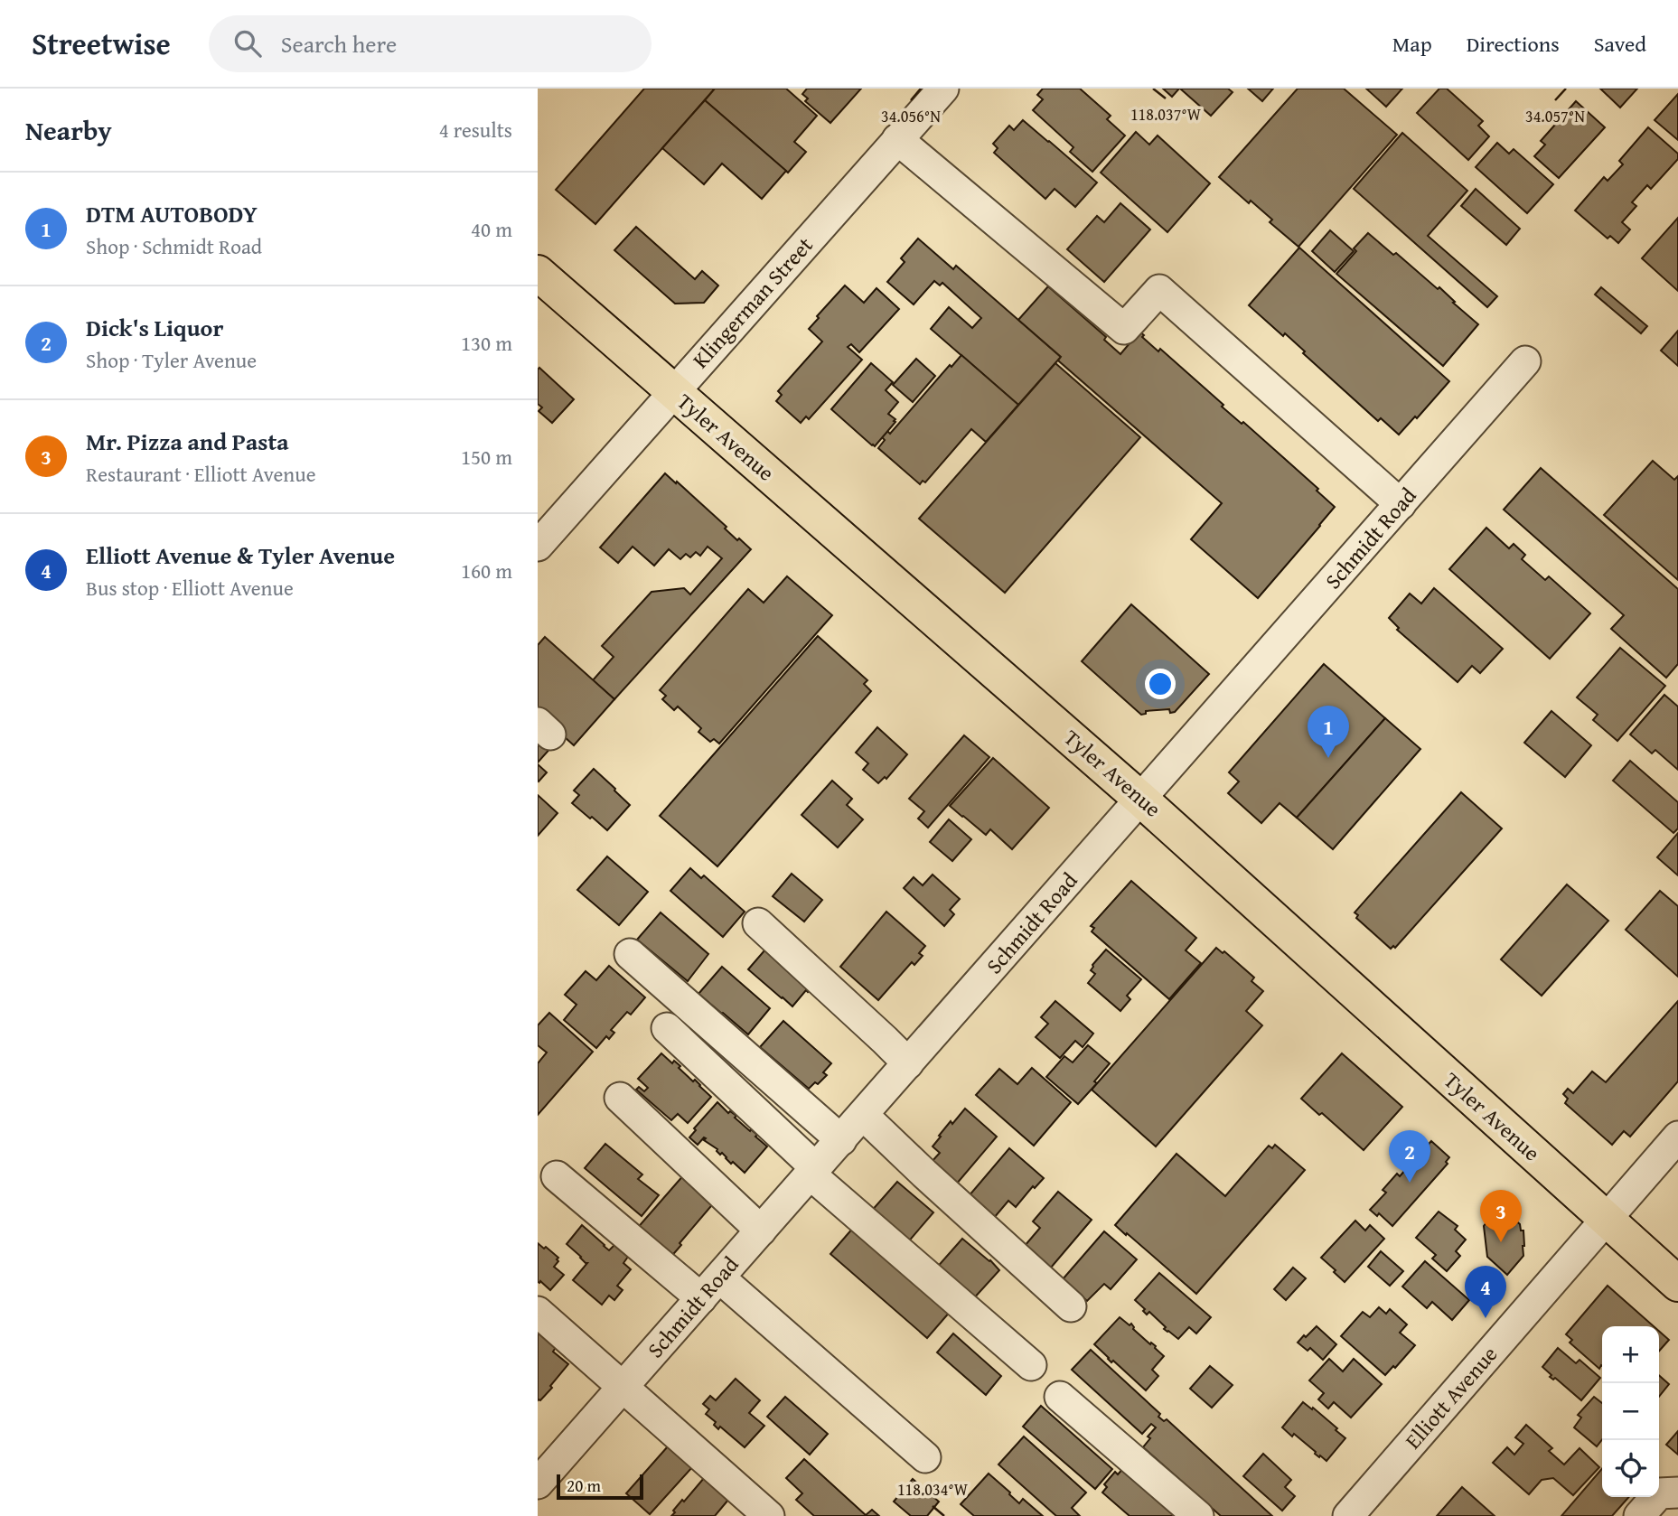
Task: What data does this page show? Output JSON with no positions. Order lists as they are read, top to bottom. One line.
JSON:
{"streets":{"main road":["Tyler Avenue"],"street":["Klingerman Street","Schmidt Road","Elliott Avenue"]},"crossings":[["Klingerman Street","Tyler Avenue"],["Tyler Avenue","Schmidt Road"],["Tyler Avenue","Elliott Avenue"]],"scale_bar":"20 m","page":{"header":"Streetwise","search":"Search here","nav":["Map","Directions","Saved"],"heading":["Nearby","4 results"],"list":[{"mark":"1","name":"DTM AUTOBODY","note":"Shop · Schmidt Road","value":"40 m"},{"mark":"2","name":"Dick's Liquor","note":"Shop · Tyler Avenue","value":"130 m"},{"mark":"3","name":"Mr. Pizza and Pasta","note":"Restaurant · Elliott Avenue","value":"150 m"},{"mark":"4","name":"Elliott Avenue & Tyler Avenue","note":"Bus stop · Elliott Avenue","value":"160 m"}],"pins":["1","2","3","4"],"map_buttons":["+","−"],"scale":"20 m"},"coordinates":["118.037°W","34.056°N","34.057°N","118.034°W"]}
